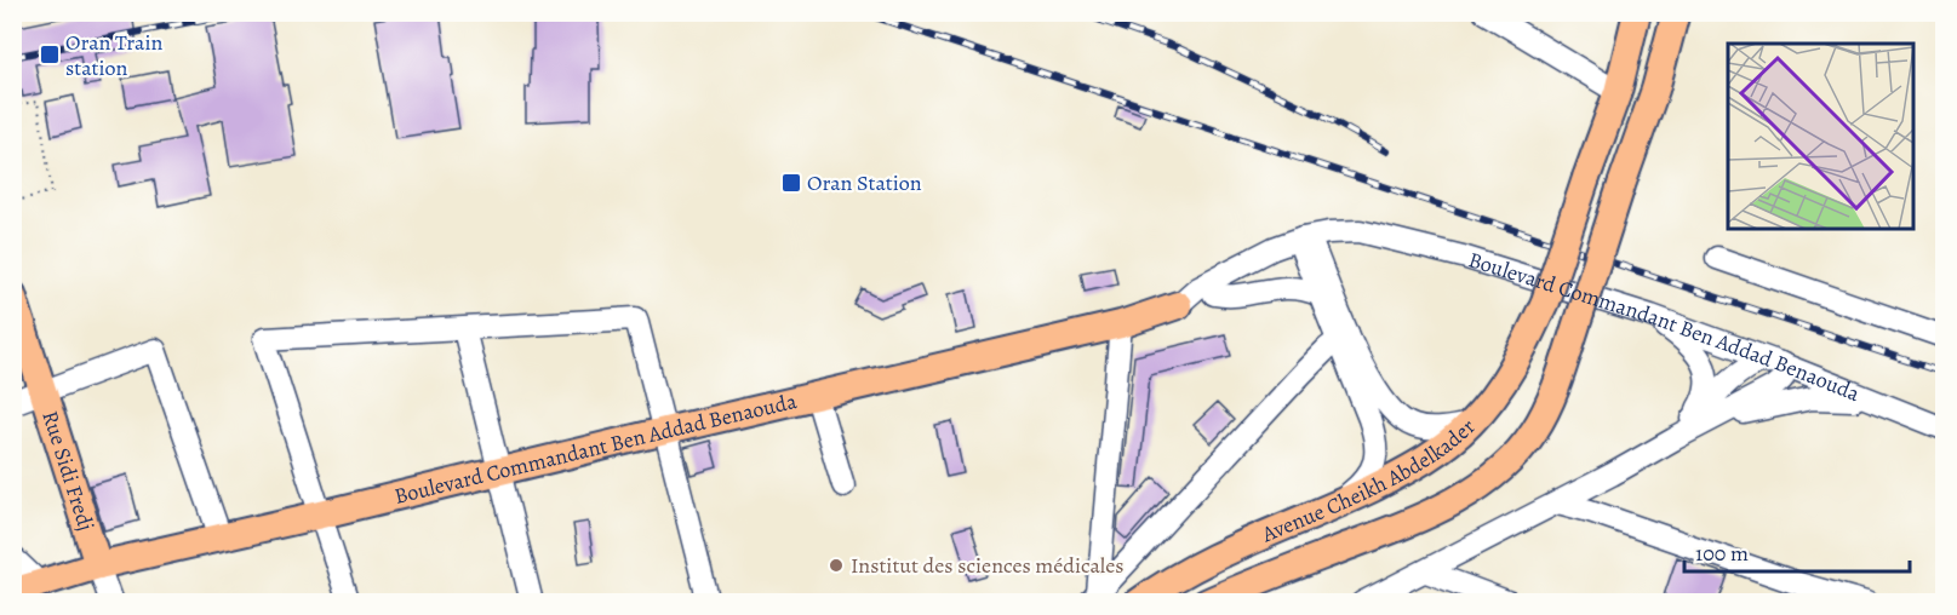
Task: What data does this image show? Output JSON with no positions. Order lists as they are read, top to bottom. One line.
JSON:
{"streets":{"main road":["Boulevard Commandant Ben Addad Benaouda","Rue Sidi Fredj","Avenue Cheikh Abdelkader"]},"crossings":[["Boulevard Commandant Ben Addad Benaouda","Rue Sidi Fredj"]],"places":{"transit":["Oran Train station","Oran Station"],"other":["Institut des sciences médicales"]},"scale_bar":"100 m"}
